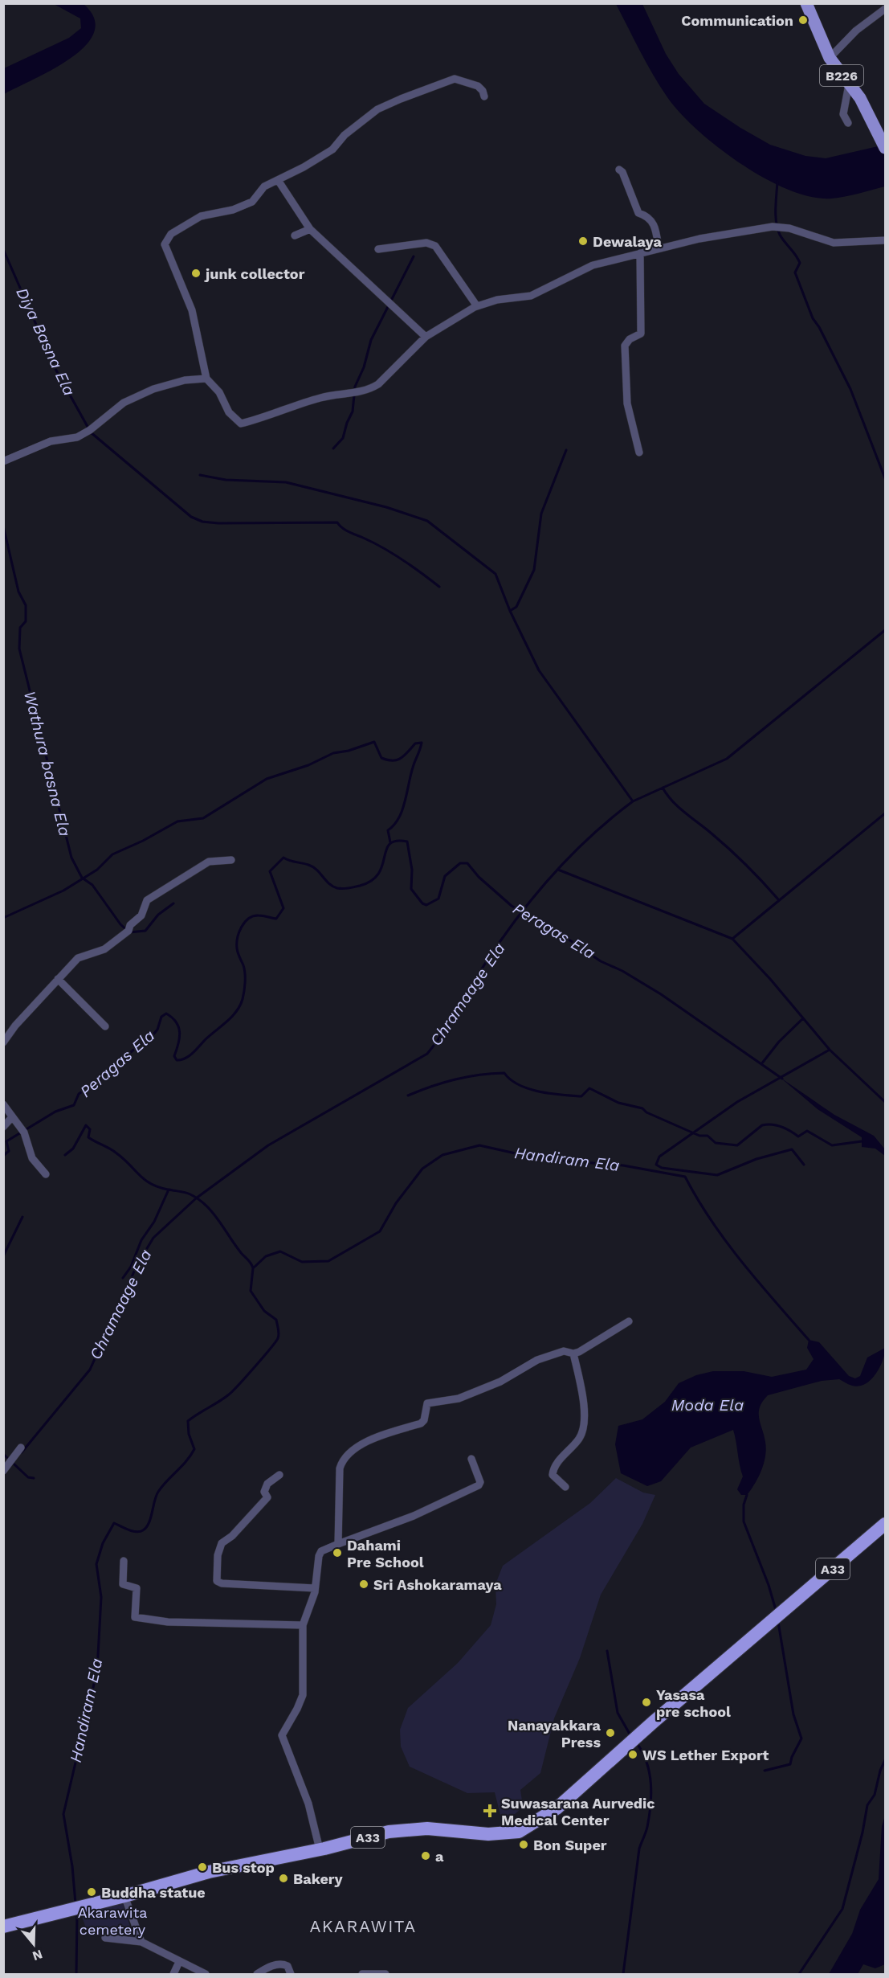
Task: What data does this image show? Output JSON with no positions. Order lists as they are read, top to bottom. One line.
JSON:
{"streets":{"highway":["A33"],"main road":["B226"]},"districts":["AKARAWITA"],"water":["Diya Basna Ela","Wathura basna Ela","Peragas Ela","Chramaage Ela","Handiram Ela","Moda Ela"],"parks":["Akarawita cemetery"],"places":{"other":["Communication","Dewalaya","junk collector","Dahami Pre School","Sri Ashokaramaya","Yasasa pre school","Nanayakkara Press","WS Lether Export","Bon Super","a","Bus stop","Bakery","Buddha statue"],"health":["Suwasarana Aurvedic Medical Center"]},"north":"bottom"}
